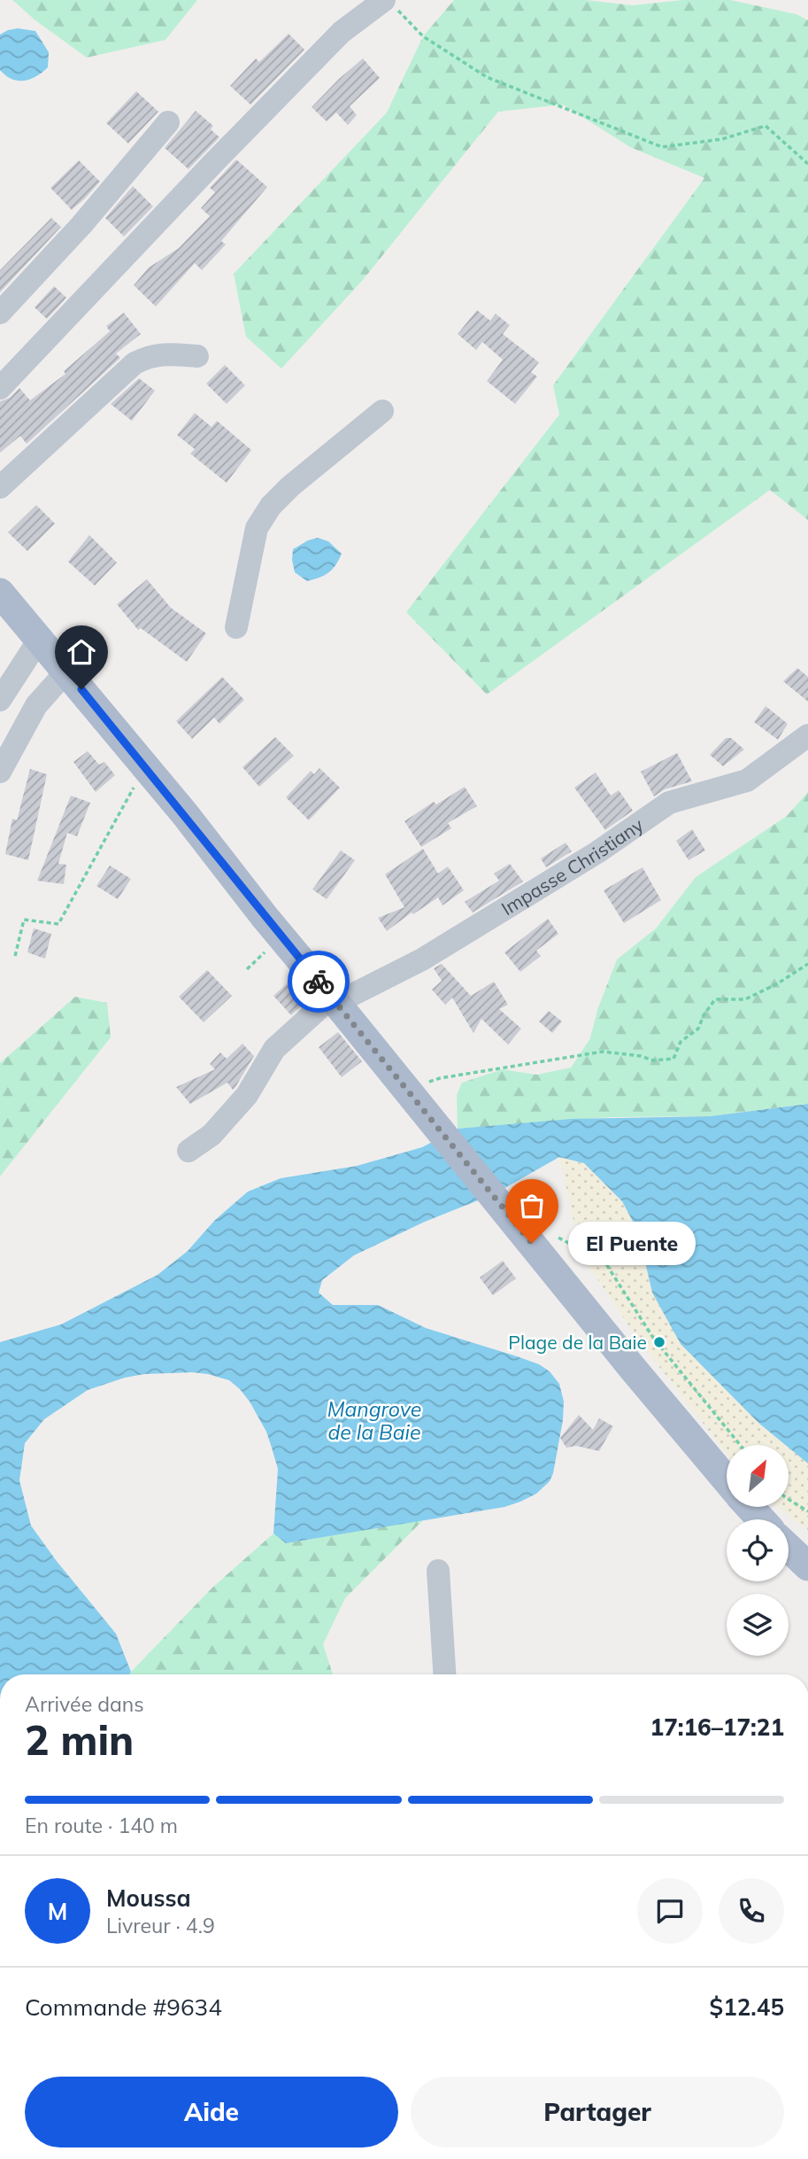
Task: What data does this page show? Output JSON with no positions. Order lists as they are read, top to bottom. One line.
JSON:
{"streets":{"street":["Impasse Christiany"]},"water":["Mangrove de la Baie"],"places":["El Puente","Plage de la Baie"],"north":"top right","page":{"bubble":"El Puente","heading":["2 min","Arrivée dans","17:16–17:21"],"panel":["Moussa","Livreur · 4.9","Commande #9634","$12.45"],"bar":"En route · 140 m","round":"M","buttons":["Aide","Partager"]}}
